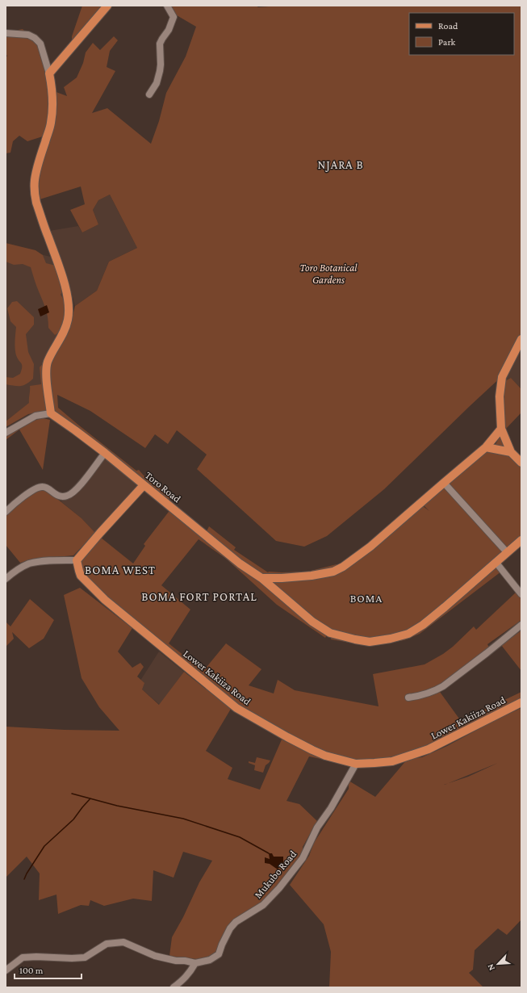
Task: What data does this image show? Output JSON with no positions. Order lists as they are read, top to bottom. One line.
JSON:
{"streets":{"main road":["Toro Road","Lower Kakiiza Road"],"street":["Mukubo Road"]},"crossings":[["Lower Kakiiza Road","Mukubo Road"]],"districts":["NJARA B","BOMA WEST","BOMA FORT PORTAL","BOMA"],"parks":["Toro Botanical Gardens"],"legend":["Road","Park"],"scale_bar":"100 m","north":"bottom left"}
